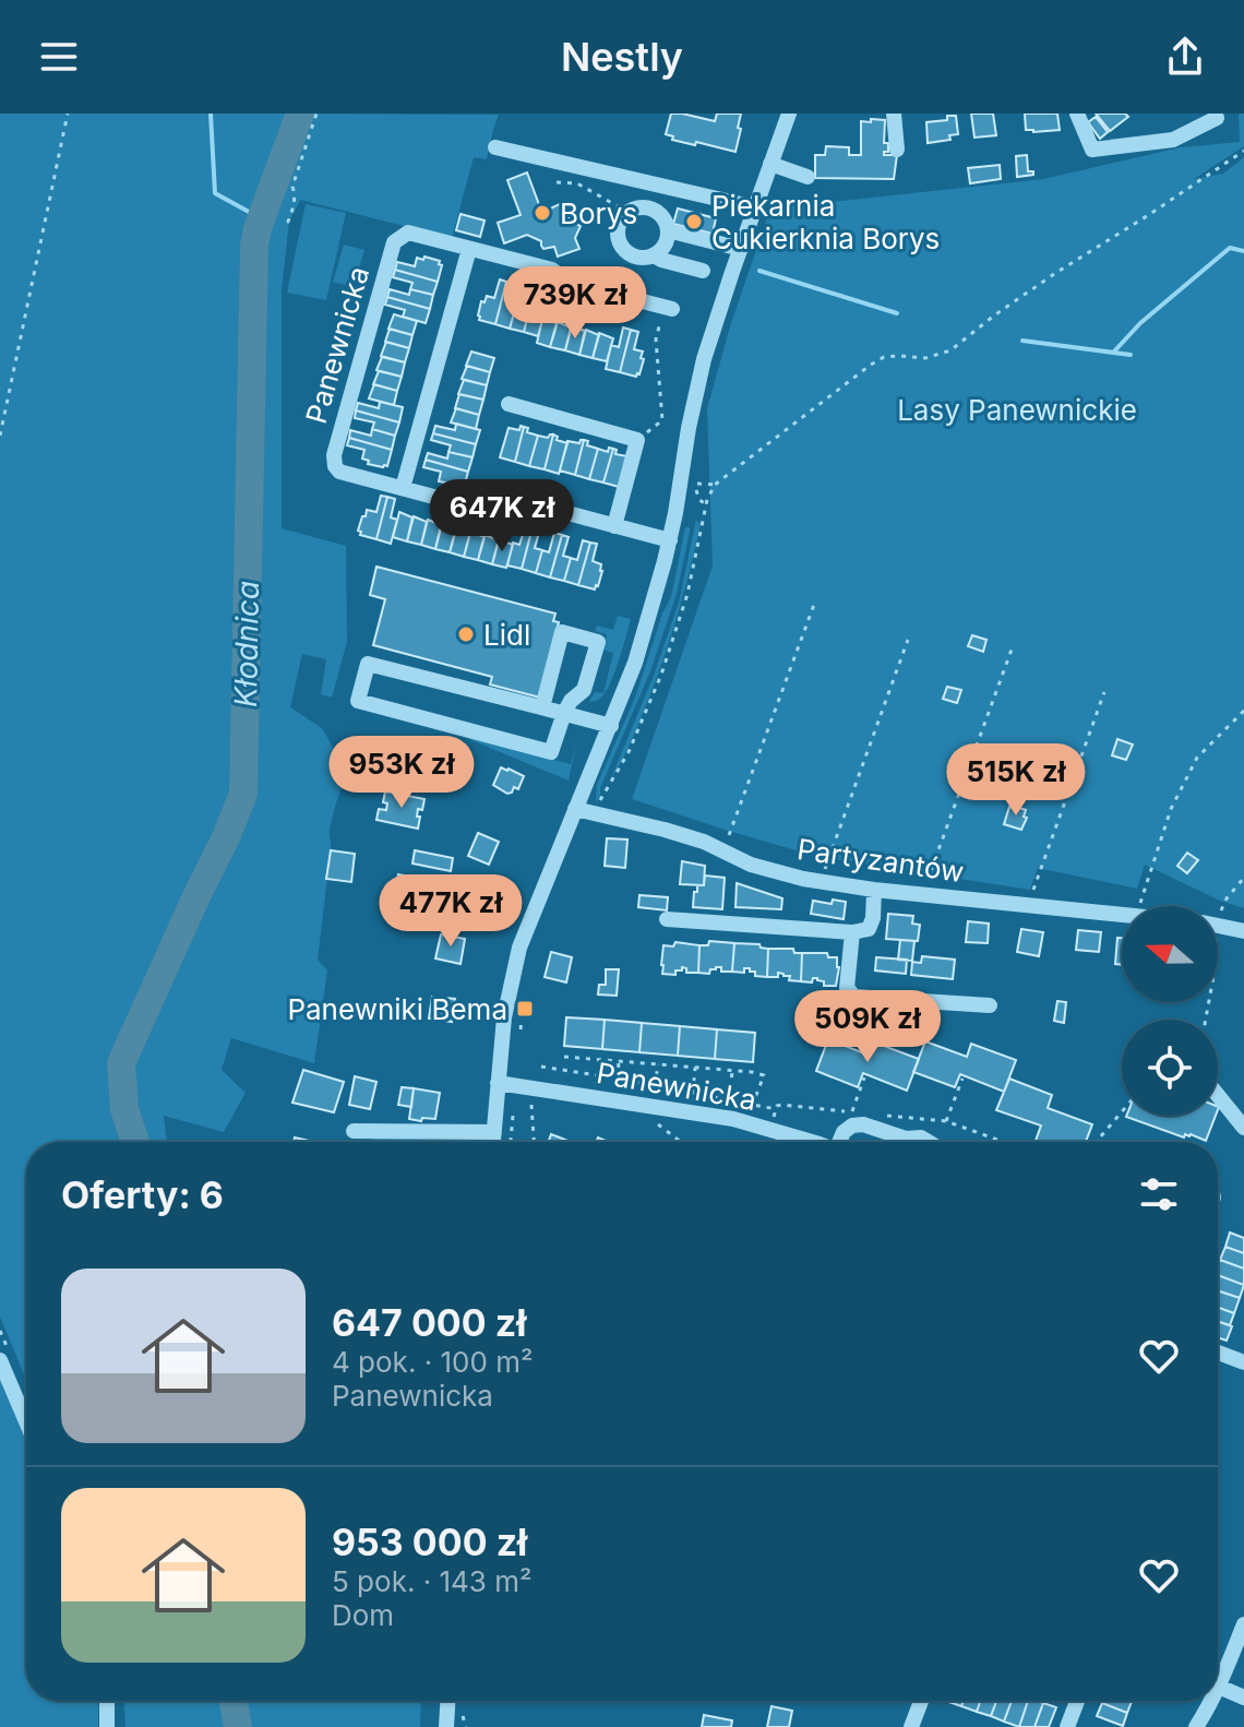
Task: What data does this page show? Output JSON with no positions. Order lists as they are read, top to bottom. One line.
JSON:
{"streets":{"street":["Panewnicka","Partyzantów"]},"water":["Kłodnica"],"parks":["Lasy Panewnickie"],"places":{"other":["Borys","Piekarnia Cukierknia Borys","Lidl"],"transit":["Panewniki Bema"]},"north":"left","page":{"header":"Nestly","price":["739K zł","647K zł","953K zł","515K zł","477K zł","509K zł"],"heading":"Oferty: 6","list":[{"name":"647 000 zł","note":"4 pok. · 100 m² · Panewnicka"},{"name":"953 000 zł","note":"5 pok. · 143 m² · Dom"}]}}
